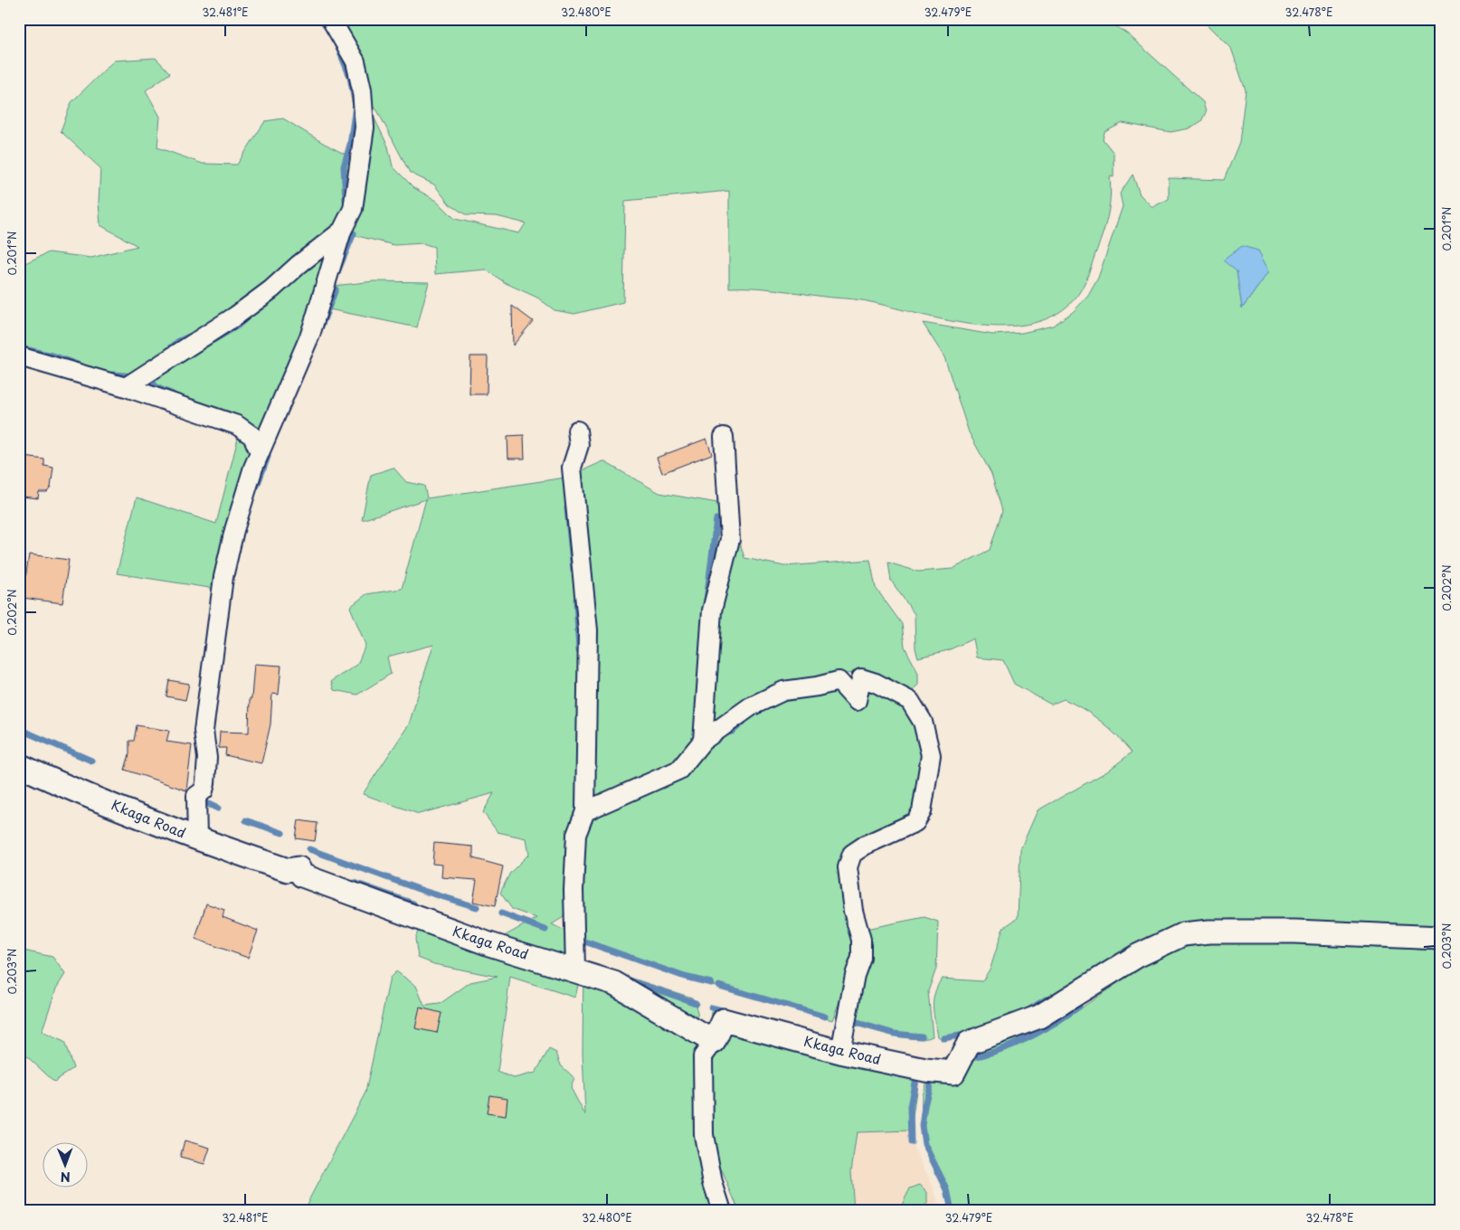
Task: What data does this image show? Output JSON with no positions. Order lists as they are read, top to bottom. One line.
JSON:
{"streets":{"street":["Kkaga Road"]},"north":"bottom","coordinates":["32.481°E","32.480°E","32.479°E","32.478°E","0.201°N","0.202°N","0.203°N"]}
